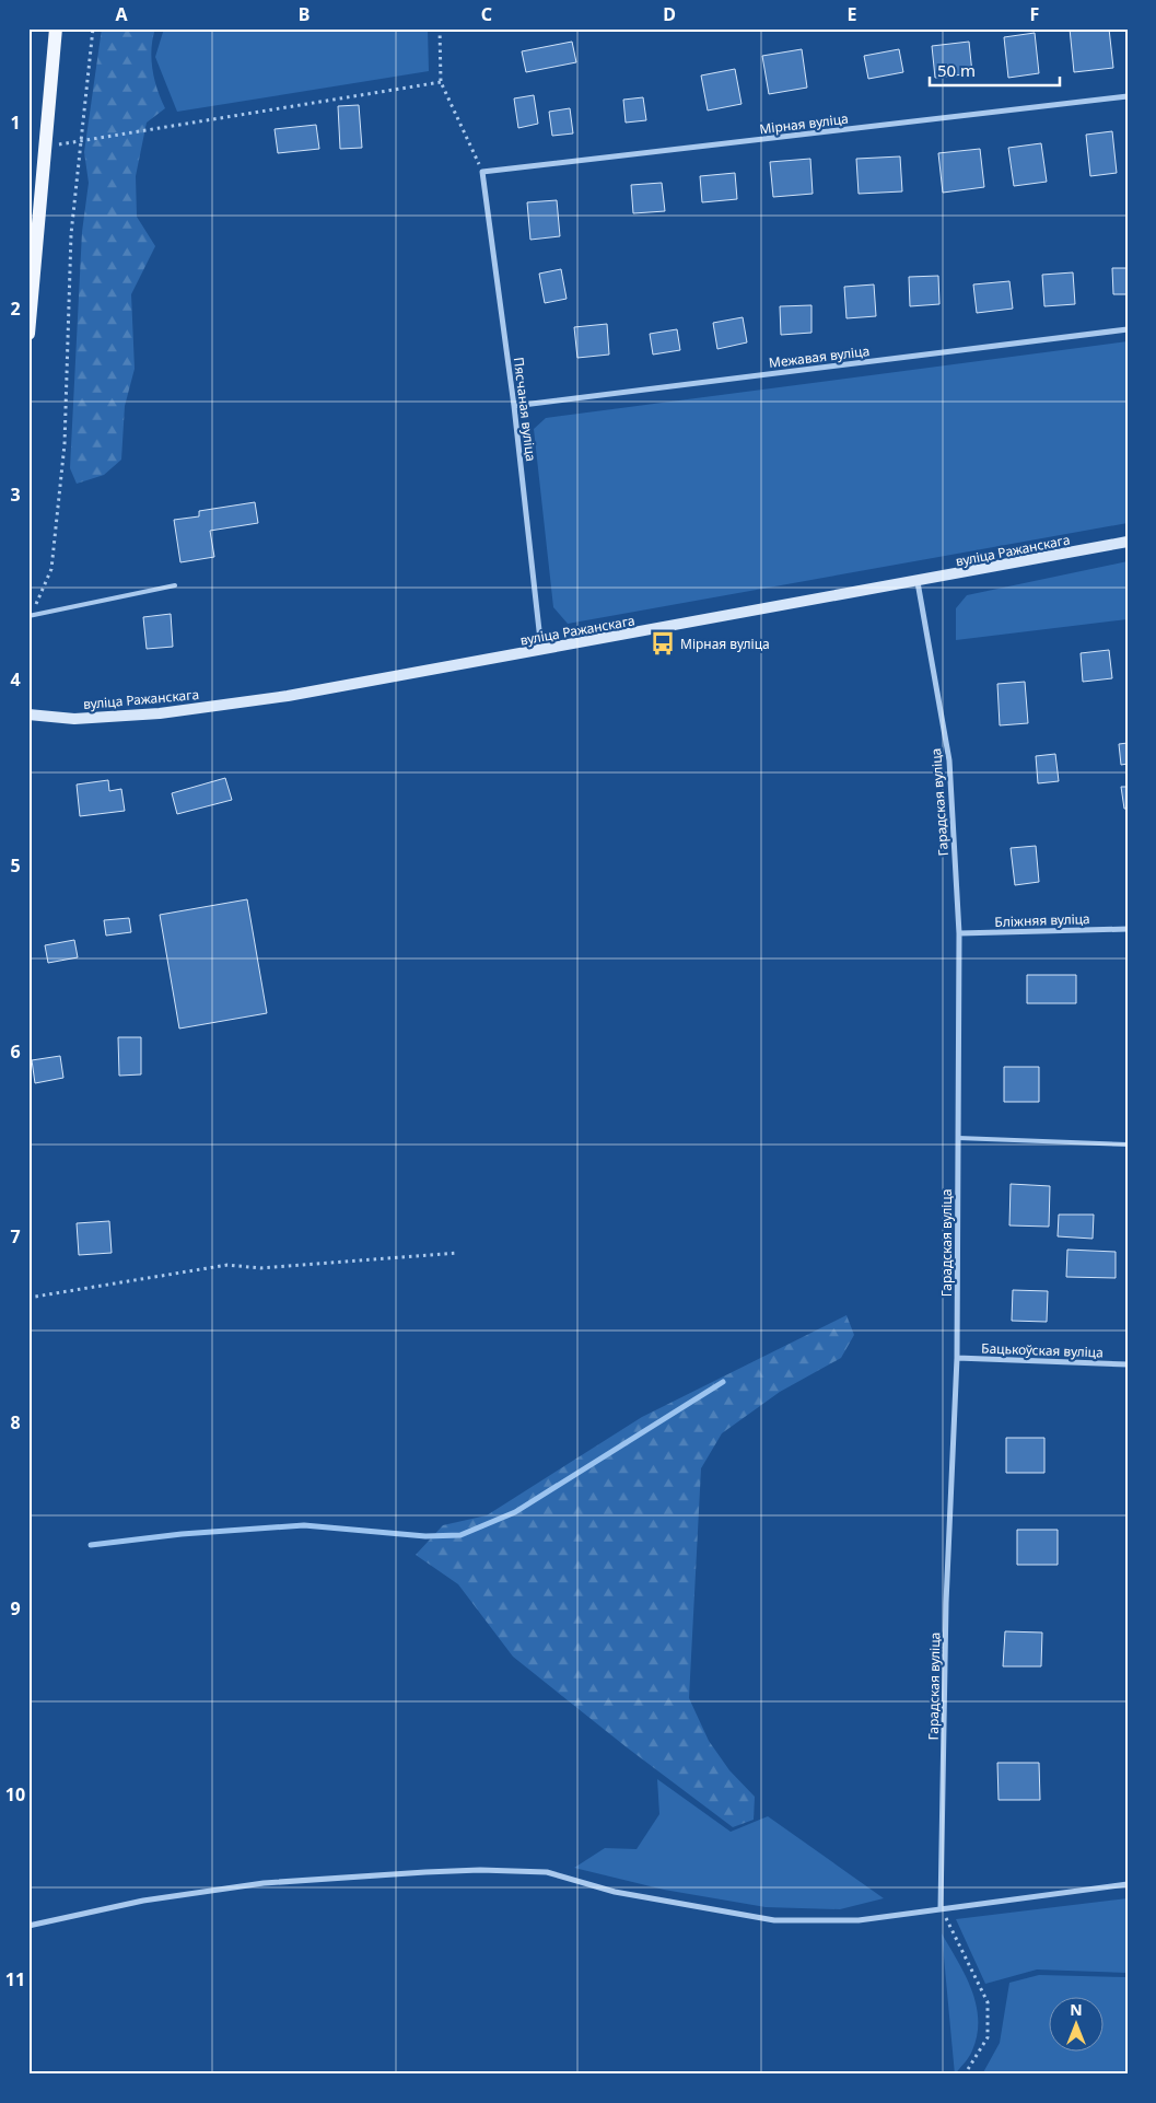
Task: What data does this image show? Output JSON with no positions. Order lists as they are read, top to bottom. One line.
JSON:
{"streets":{"street":["Мірная вуліца","Межавая вуліца","Пясчаная вуліца","вуліца Ражанскага","Гарадская вуліца","Бліжняя вуліца","Бацькоўская вуліца"]},"crossings":[["Мірная вуліца","Пясчаная вуліца"],["Межавая вуліца","Пясчаная вуліца"],["Пясчаная вуліца","вуліца Ражанскага"],["вуліца Ражанскага","Гарадская вуліца"],["Гарадская вуліца","Бліжняя вуліца"],["Гарадская вуліца","Бацькоўская вуліца"]],"places":{"bus stop":["Мірная вуліца"]},"scale_bar":"50 m","north":"top","grid":{"columns":["A","B","C","D","E","F"],"rows":["1","2","3","4","5","6","7","8","9","10","11"]}}
